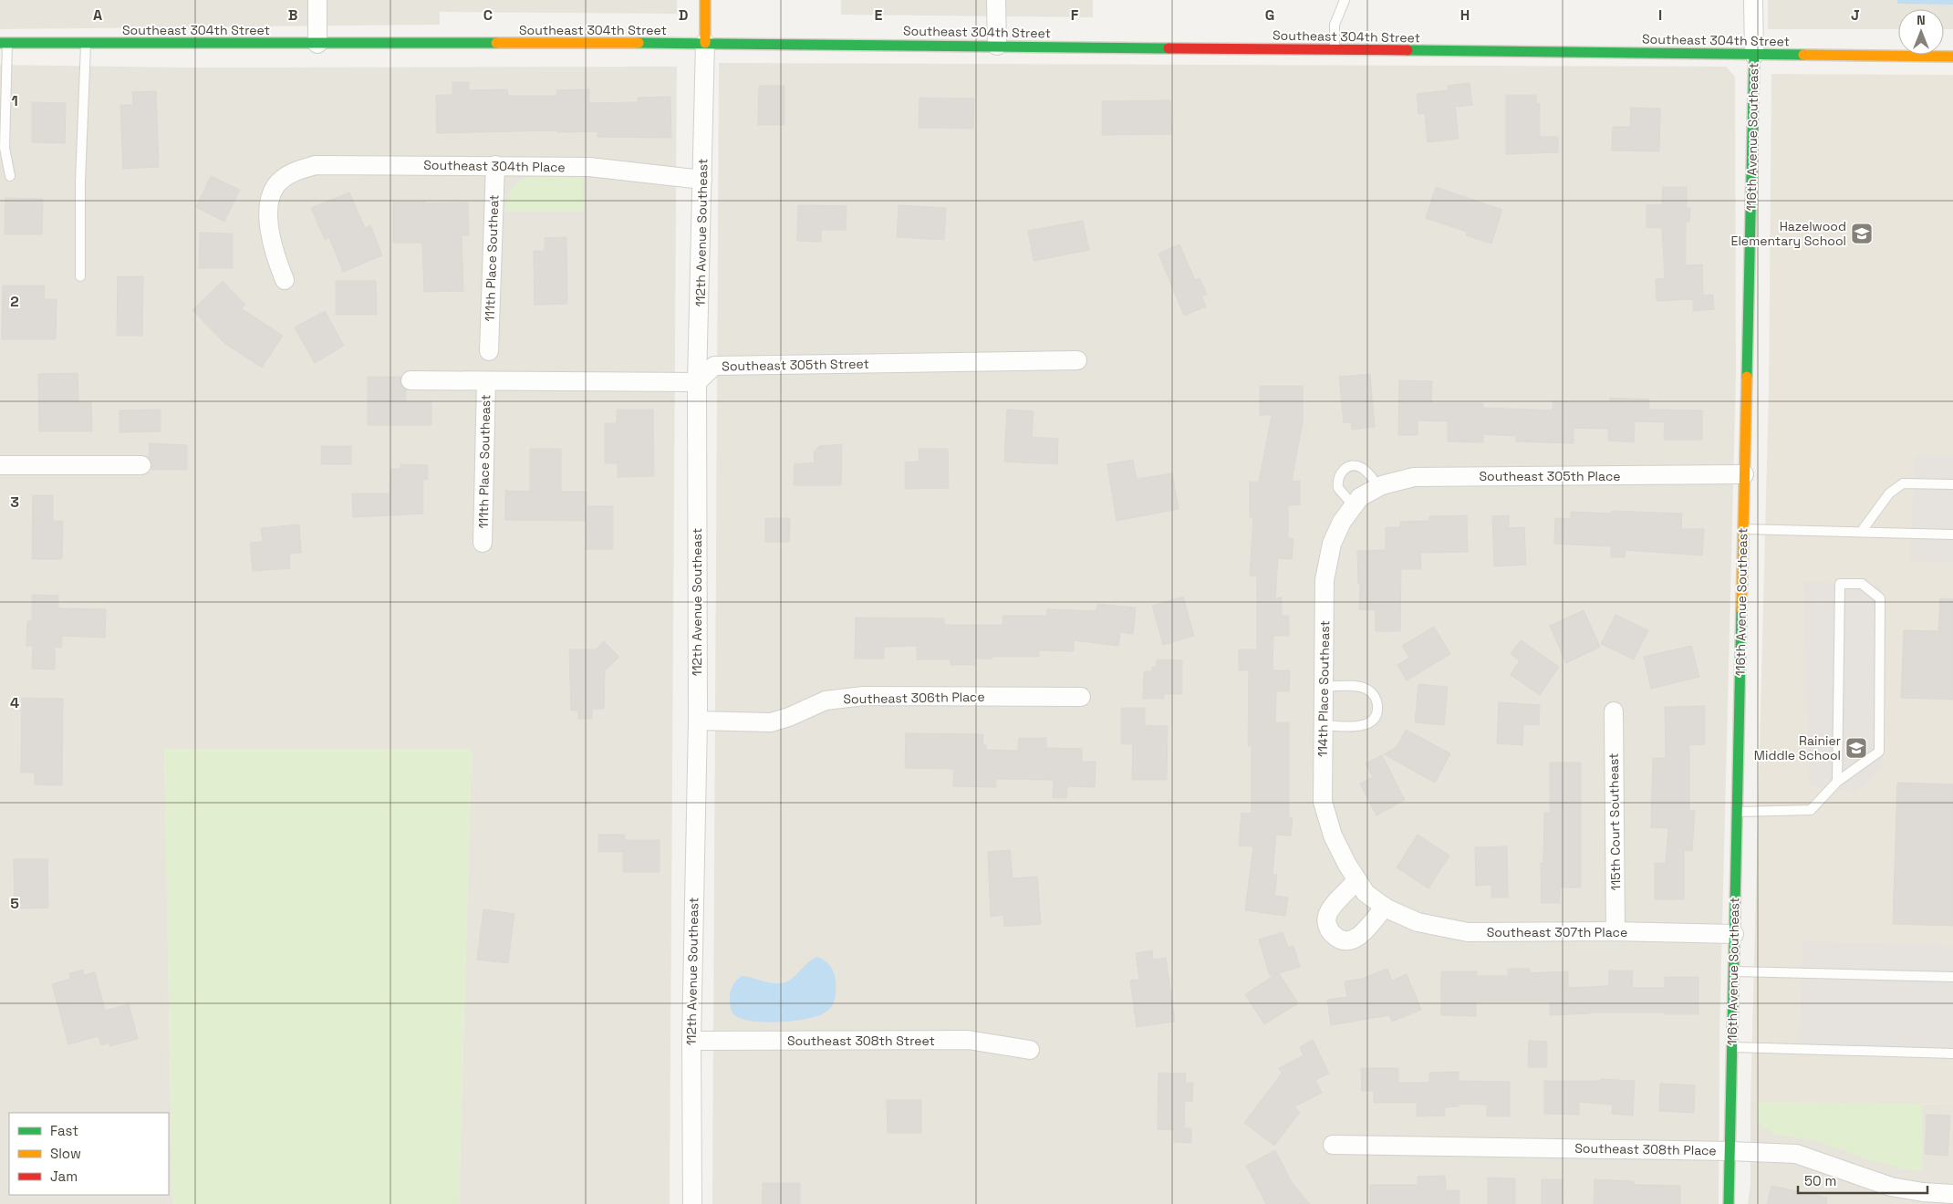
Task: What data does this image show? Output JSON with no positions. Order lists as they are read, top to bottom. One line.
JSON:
{"streets":{"street":["Southeast 304th Street","116th Avenue Southeast","Southeast 304th Place","112th Avenue Southeast","111th Place Southeat","Southeast 305th Street","111th Place Southeast","Southeast 305th Place","114th Place Southeast","Southeast 306th Place","115th Court Southeast","Southeast 307th Place","Southeast 308th Street","Southeast 308th Place"]},"crossings":[["Southeast 304th Street","116th Avenue Southeast"],["Southeast 304th Street","112th Avenue Southeast"],["116th Avenue Southeast","Southeast 305th Place"],["116th Avenue Southeast","Southeast 307th Place"],["116th Avenue Southeast","Southeast 308th Place"],["Southeast 304th Place","112th Avenue Southeast"],["Southeast 304th Place","111th Place Southeat"],["112th Avenue Southeast","Southeast 305th Street"],["112th Avenue Southeast","Southeast 306th Place"],["112th Avenue Southeast","Southeast 308th Street"],["Southeast 305th Place","114th Place Southeast"],["114th Place Southeast","Southeast 307th Place"],["115th Court Southeast","Southeast 307th Place"]],"places":{"school or university":["Hazelwood Elementary School","Rainier Middle School"]},"legend":["Fast","Slow","Jam"],"scale_bar":"50 m","north":"top","grid":{"columns":["A","B","C","D","E","F","G","H","I","J"],"rows":["1","2","3","4","5"]}}
